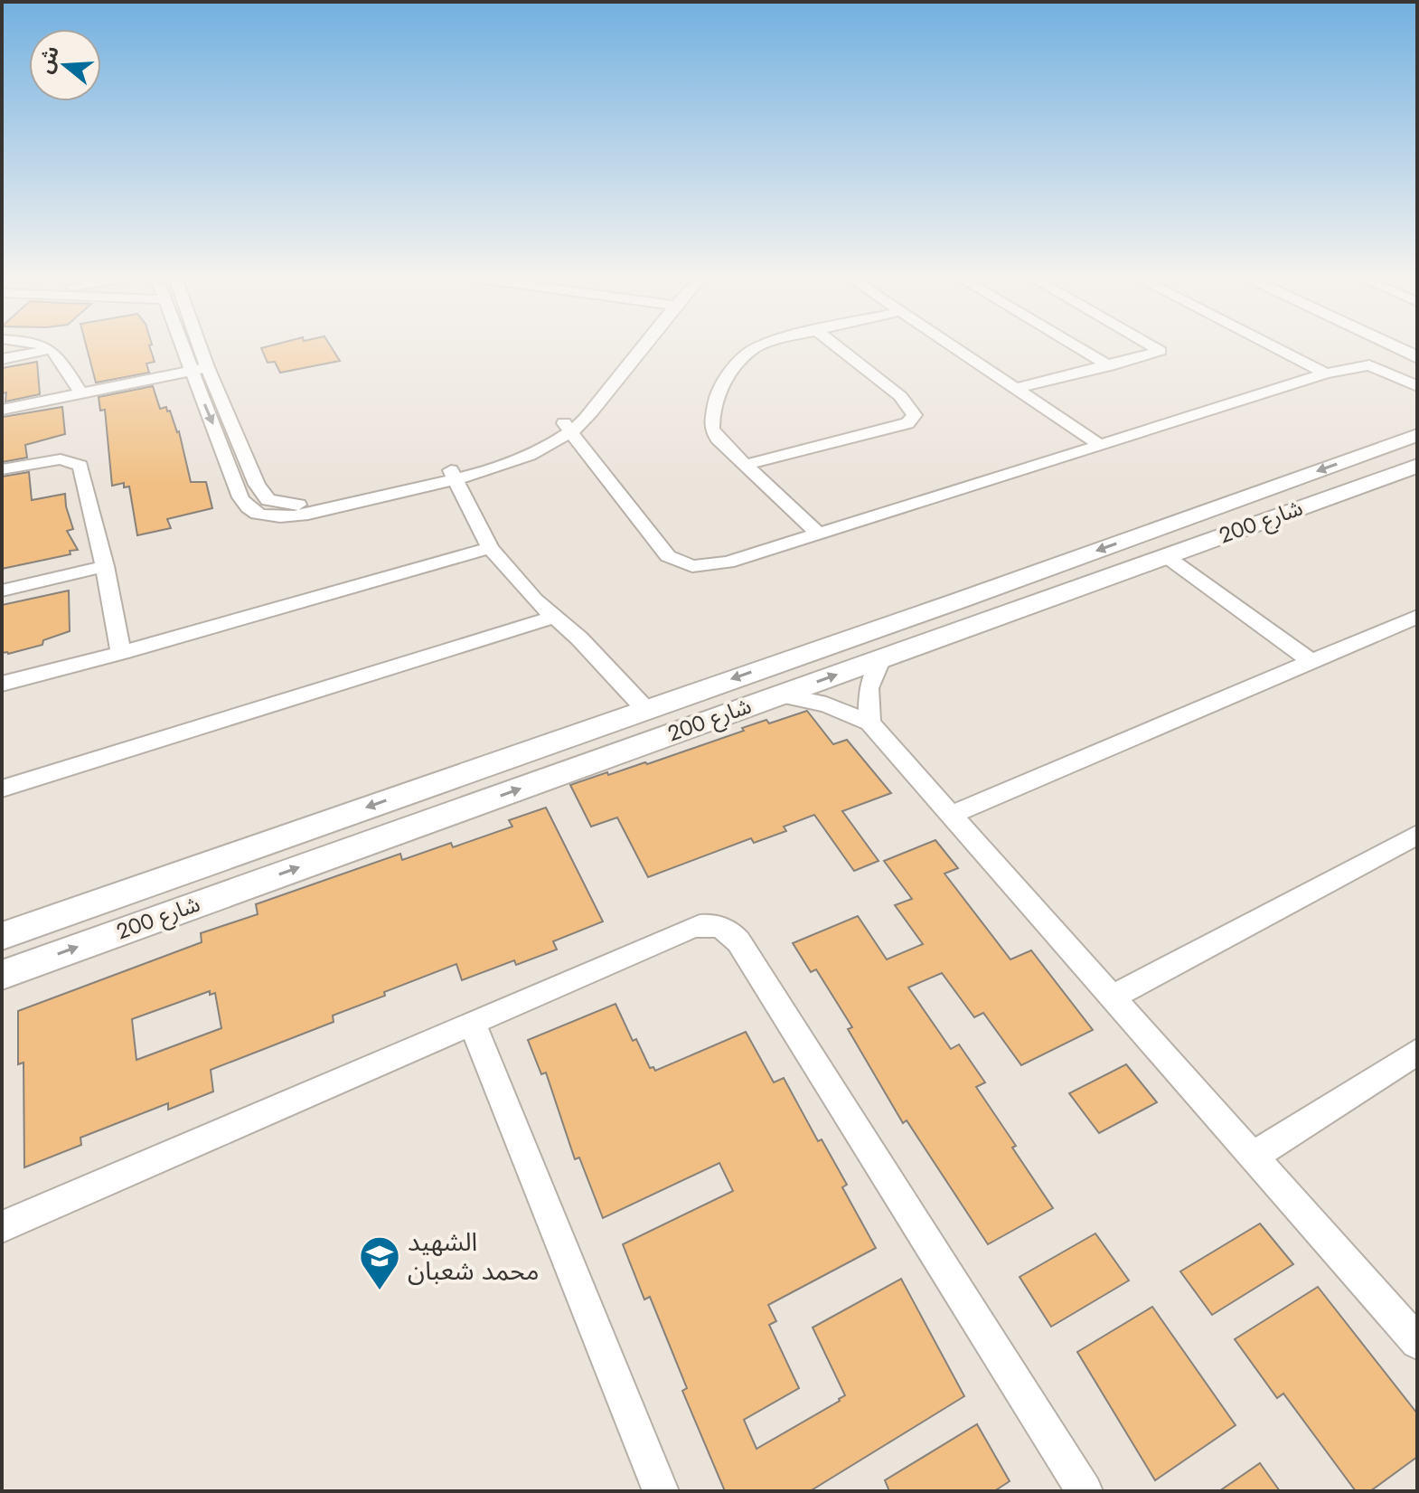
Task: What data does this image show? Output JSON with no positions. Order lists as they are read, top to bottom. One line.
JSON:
{"streets":{"street":["شارع 200"]},"places":{"school or university":["الشهيد محمد شعبان"]},"north":"left"}
